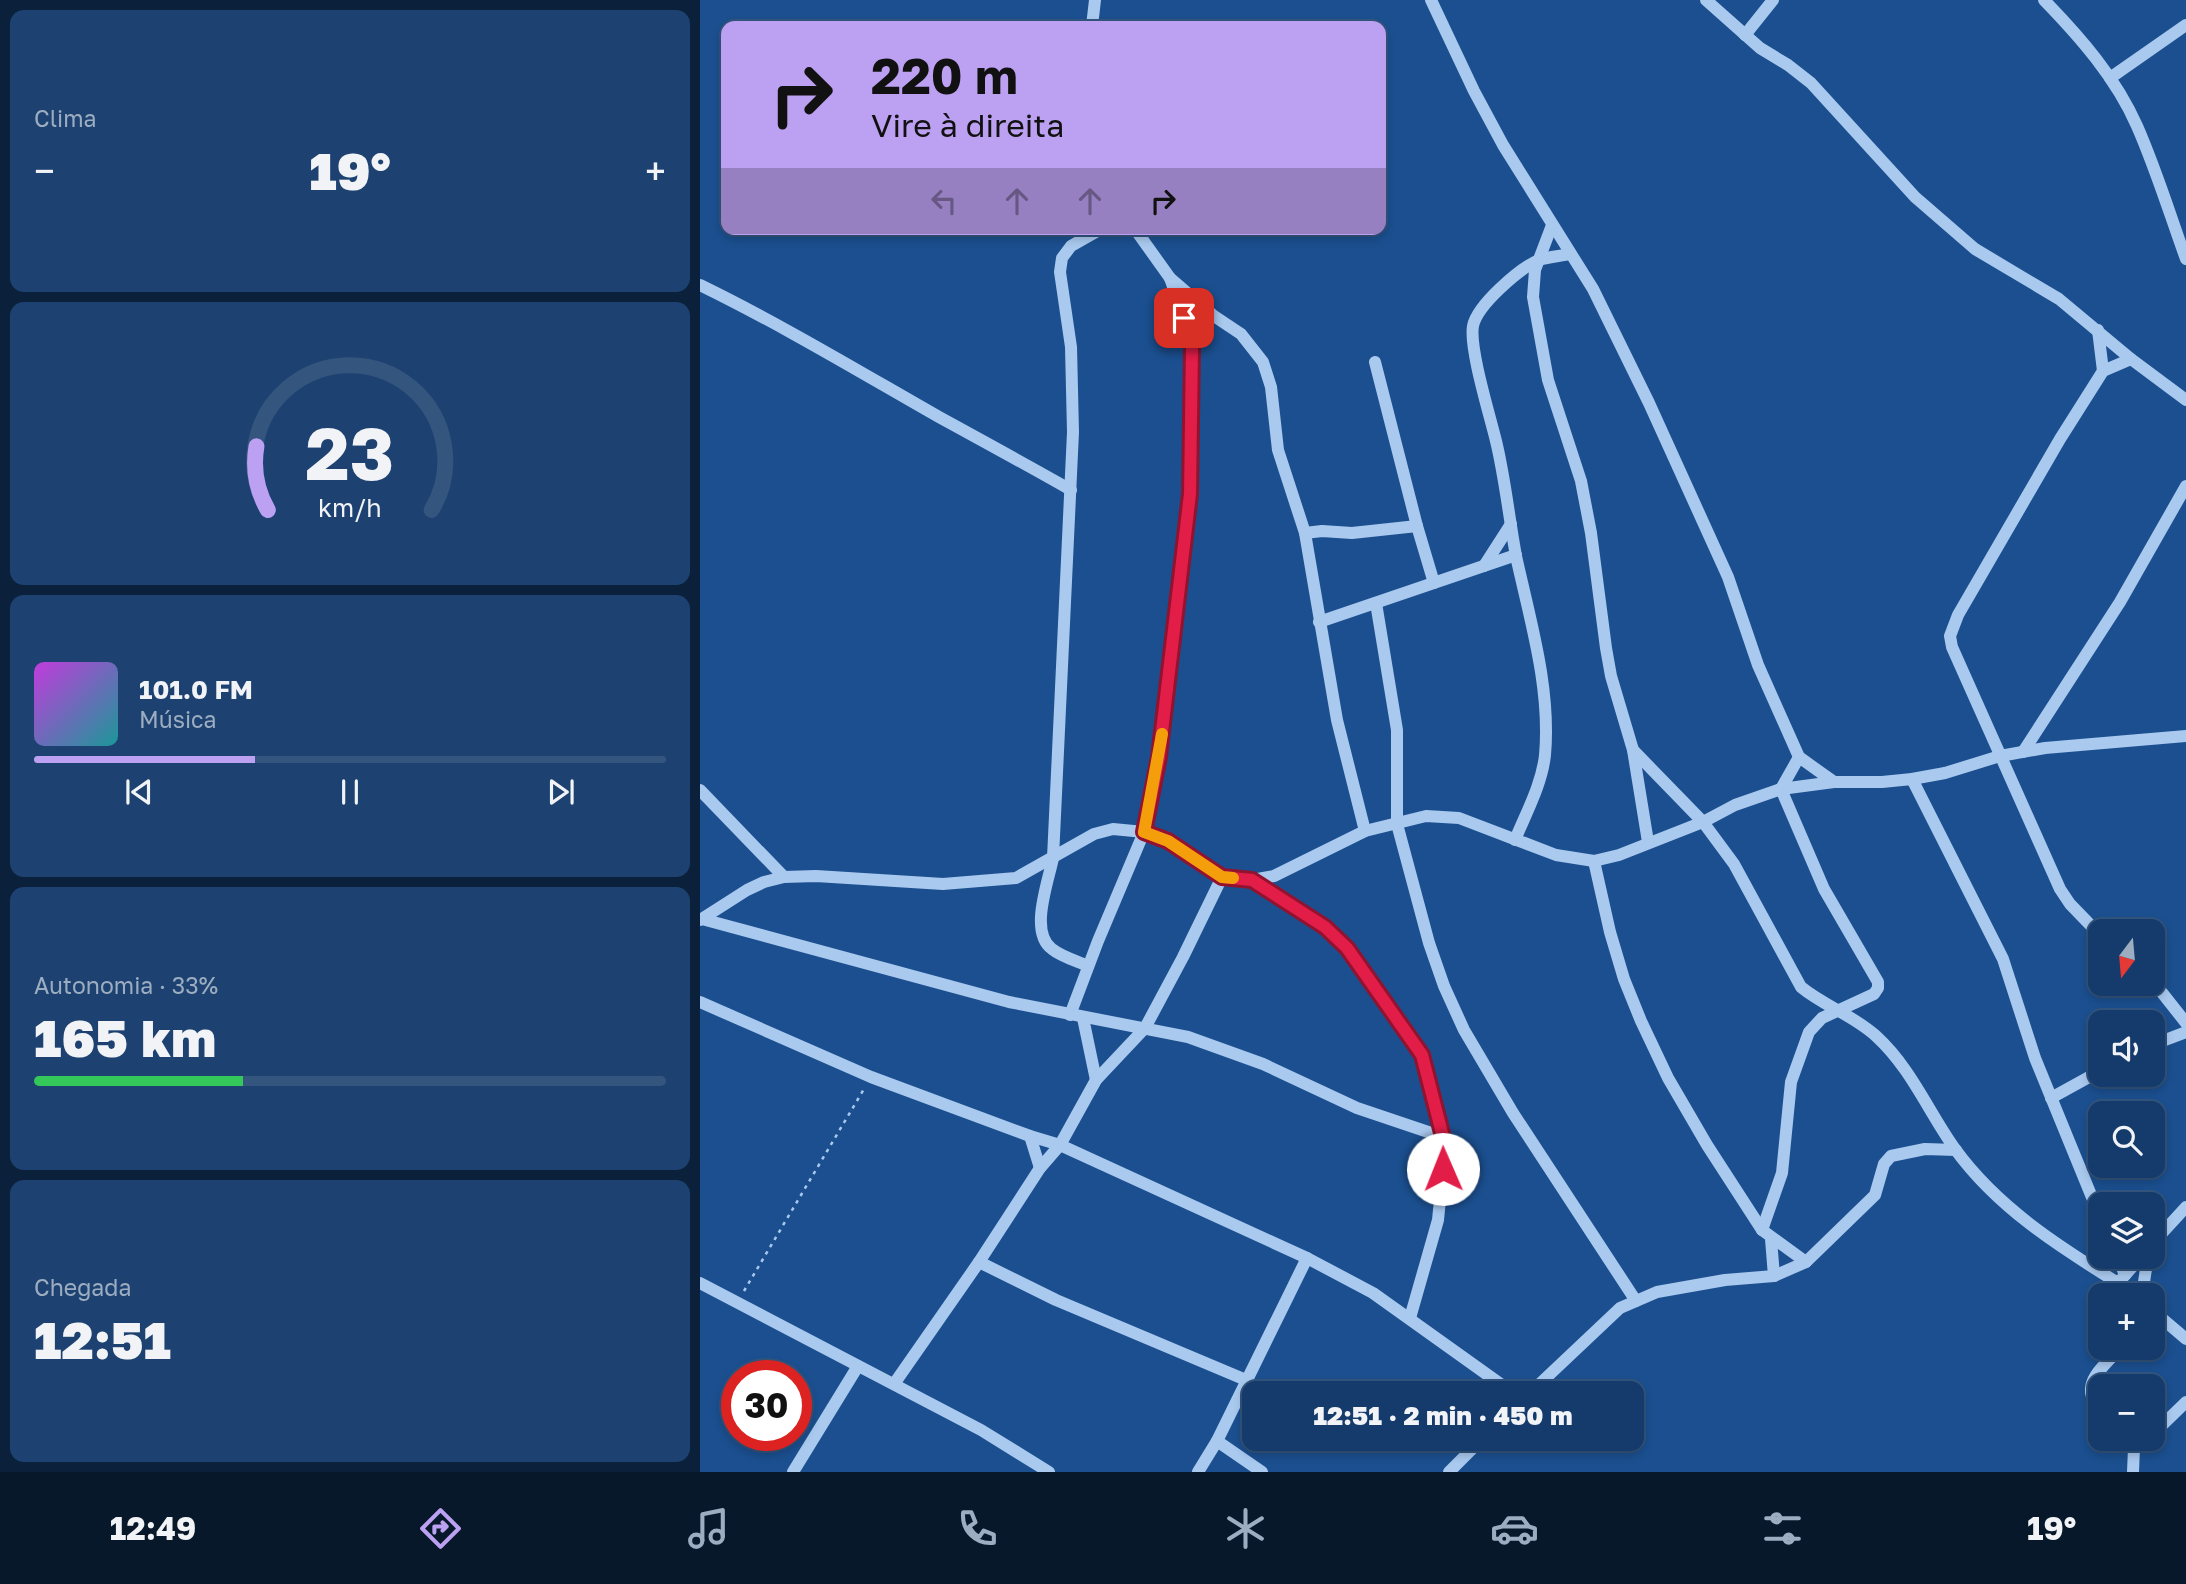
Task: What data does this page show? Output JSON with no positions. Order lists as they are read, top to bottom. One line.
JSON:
{"north":"bottom","page":{"tile":["Clima",["Autonomia · 33%","165 km"],["Chegada","12:51"]],"turn":["220 m","Vire à direita"],"heat":["−","19°","+"],"song":["101.0 FM","Música"],"map_buttons":["+","−"],"limit":"30","trip":"12:51 · 2 min · 450 m","tabs":["12:49","19°"],"gauge":["23","km/h"]}}
